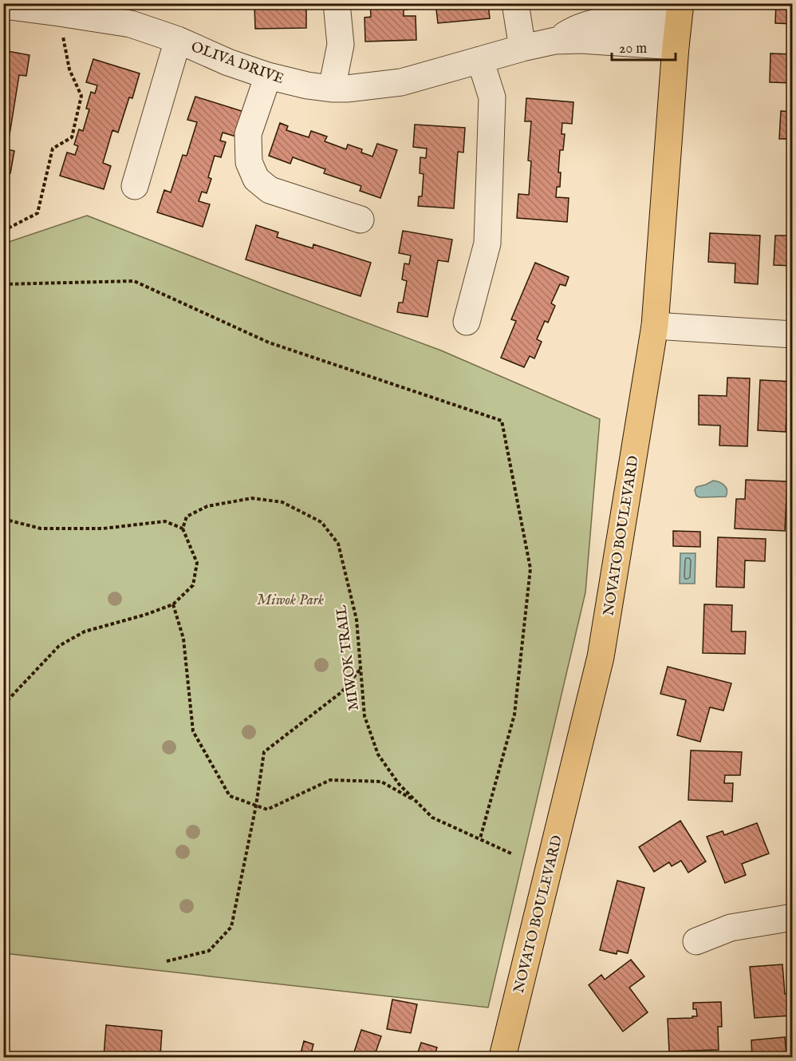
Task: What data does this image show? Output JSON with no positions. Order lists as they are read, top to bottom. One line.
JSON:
{"streets":{"main road":["NOVATO BOULEVARD"],"street":["OLIVA DRIVE"],"path":["MIWOK TRAIL"]},"crossings":[["OLIVA DRIVE","NOVATO BOULEVARD"]],"parks":["Miwok Park"],"scale_bar":"20 m"}
